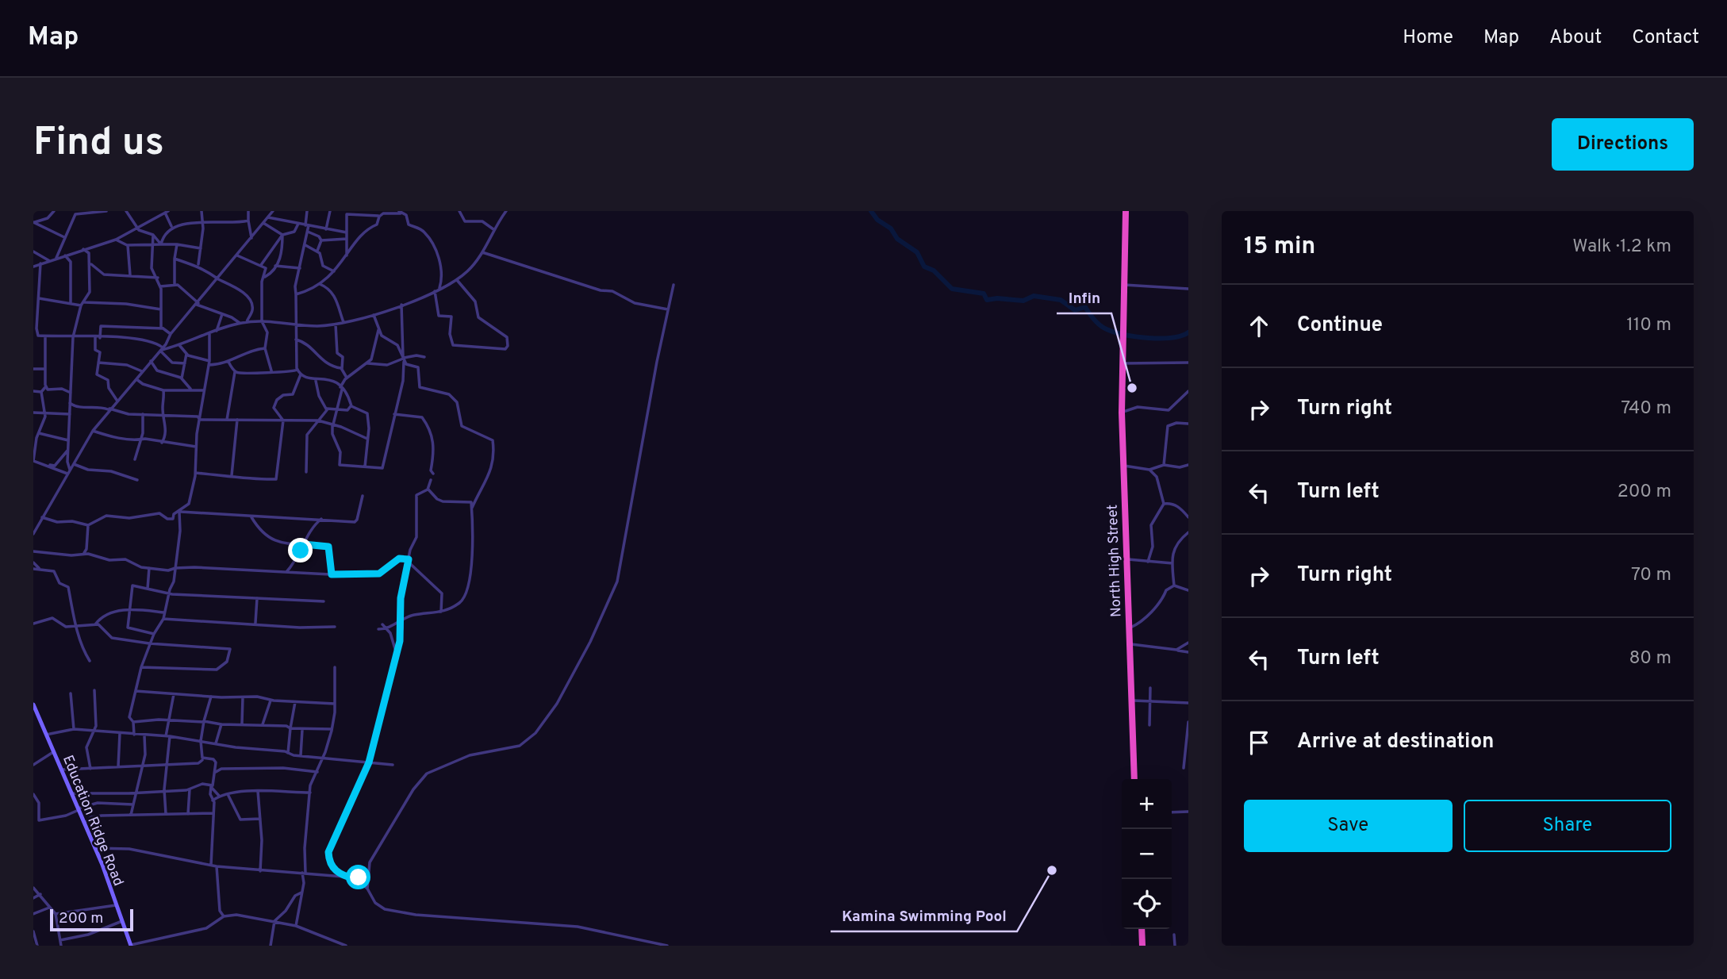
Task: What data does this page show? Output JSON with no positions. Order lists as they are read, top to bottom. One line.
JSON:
{"streets":{"highway":["North High Street"],"main road":["Education Ridge Road"]},"places":["Infin","Kamina Swimming Pool"],"scale_bar":"200 m","page":{"header":"Map","nav":["Home","Map","About","Contact"],"buttons":["Directions",["Save","Share"]],"title":"Find us","heading":["15 min","Walk · 1.2 km"],"list":[["Continue","110 m"],["Turn right","740 m"],["Turn left","200 m"],["Turn right","70 m"],["Turn left","80 m"],"Arrive at destination"],"map_buttons":["+","−"],"scale":"200 m"}}
